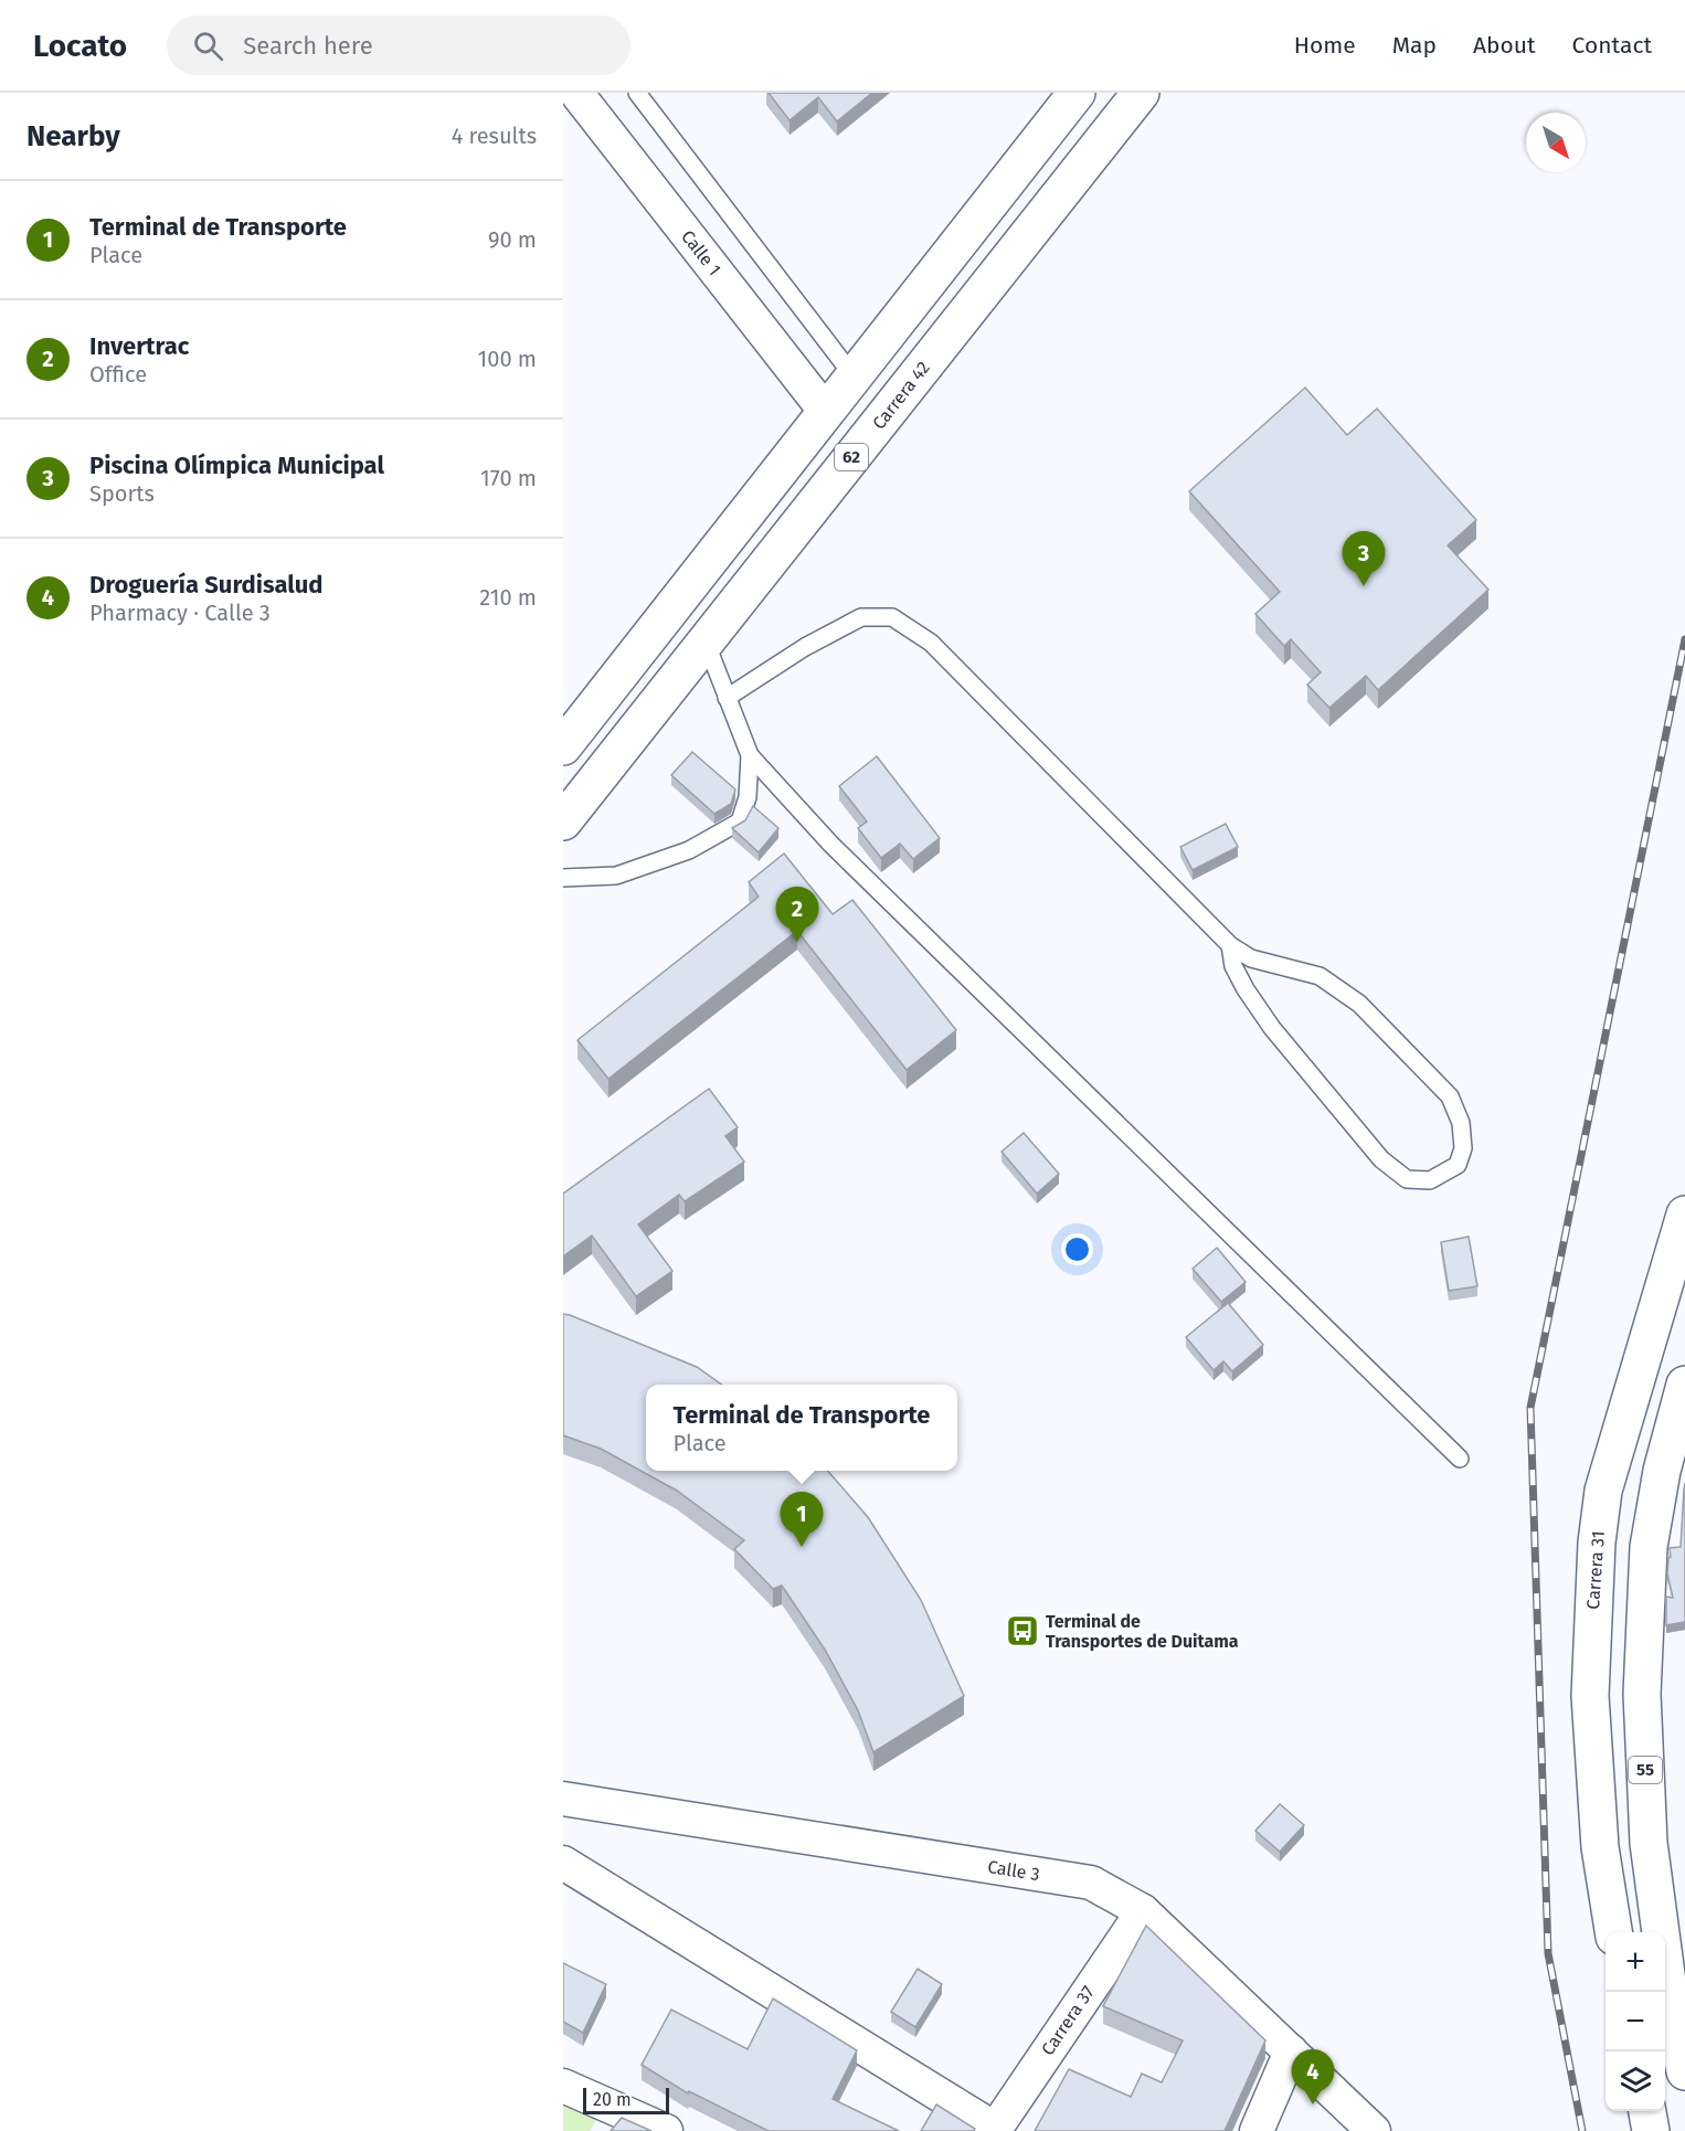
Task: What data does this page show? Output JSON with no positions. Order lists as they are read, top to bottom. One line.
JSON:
{"streets":{"highway":["Carrera 42","62","Carrera 31","55"],"street":["Calle 1","Calle 3","Carrera 37"]},"crossings":[["Calle 1","62"],["Calle 3","Carrera 37"]],"places":{"bus stop":["Terminal de Transportes de Duitama"]},"scale_bar":"20 m","north":"bottom right","page":{"header":"Locato","search":"Search here","nav":["Home","Map","About","Contact"],"heading":["Nearby","4 results"],"list":[{"mark":"1","name":"Terminal de Transporte","note":"Place","value":"90 m"},{"mark":"2","name":"Invertrac","note":"Office","value":"100 m"},{"mark":"3","name":"Piscina Olímpica Municipal","note":"Sports","value":"170 m"},{"mark":"4","name":"Droguería Surdisalud","note":"Pharmacy · Calle 3","value":"210 m"}],"pins":["3","2","1","4"],"popup":["Terminal de Transporte","Place"],"map_buttons":["+","−"],"scale":"20 m"}}
